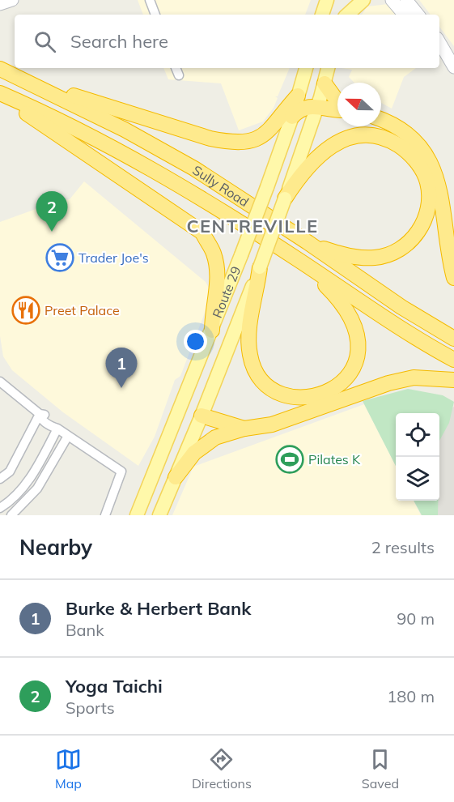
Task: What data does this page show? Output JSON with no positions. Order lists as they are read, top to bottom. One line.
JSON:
{"streets":{"highway":["Sully Road"],"main road":["Route 29"]},"districts":["CENTREVILLE"],"places":{"supermarket":["Trader Joe's"],"restaurant":["Preet Palace"],"sports":["Pilates K"]},"north":"left","page":{"search":"Search here","pins":["2","1"],"heading":["Nearby","2 results"],"list":[{"mark":"1","name":"Burke & Herbert Bank","note":"Bank","value":"90 m"},{"mark":"2","name":"Yoga Taichi","note":"Sports","value":"180 m"}],"nav":["Map","Directions","Saved"]}}
